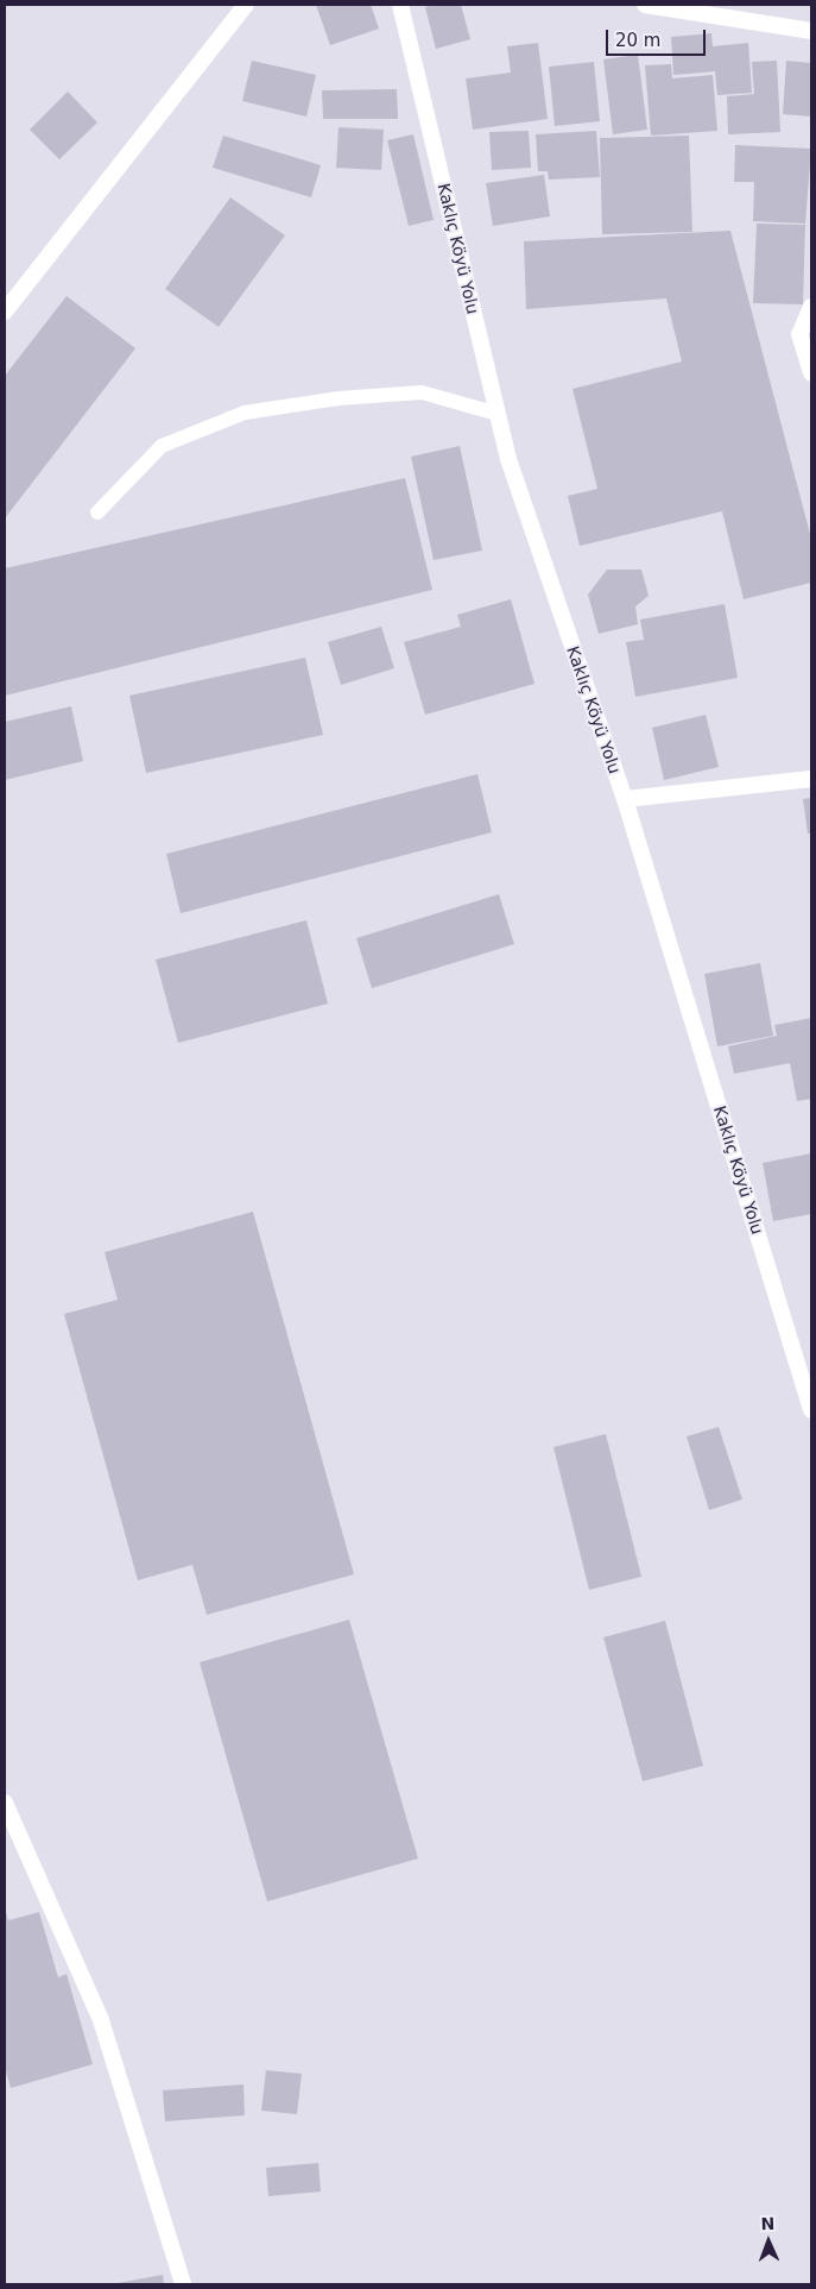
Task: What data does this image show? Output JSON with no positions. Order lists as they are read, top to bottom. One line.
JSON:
{"streets":{"street":["Kaklıç Köyü Yolu"]},"scale_bar":"20 m","north":"top"}
